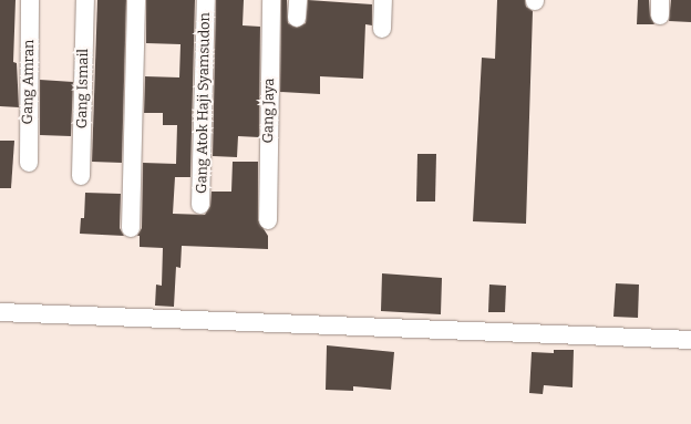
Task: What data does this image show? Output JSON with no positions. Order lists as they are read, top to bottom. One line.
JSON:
{"streets":{"street":["Gang Amran","Gang Ismail","Gang Atok Haji Syamsudon","Gang Jaya"]}}
